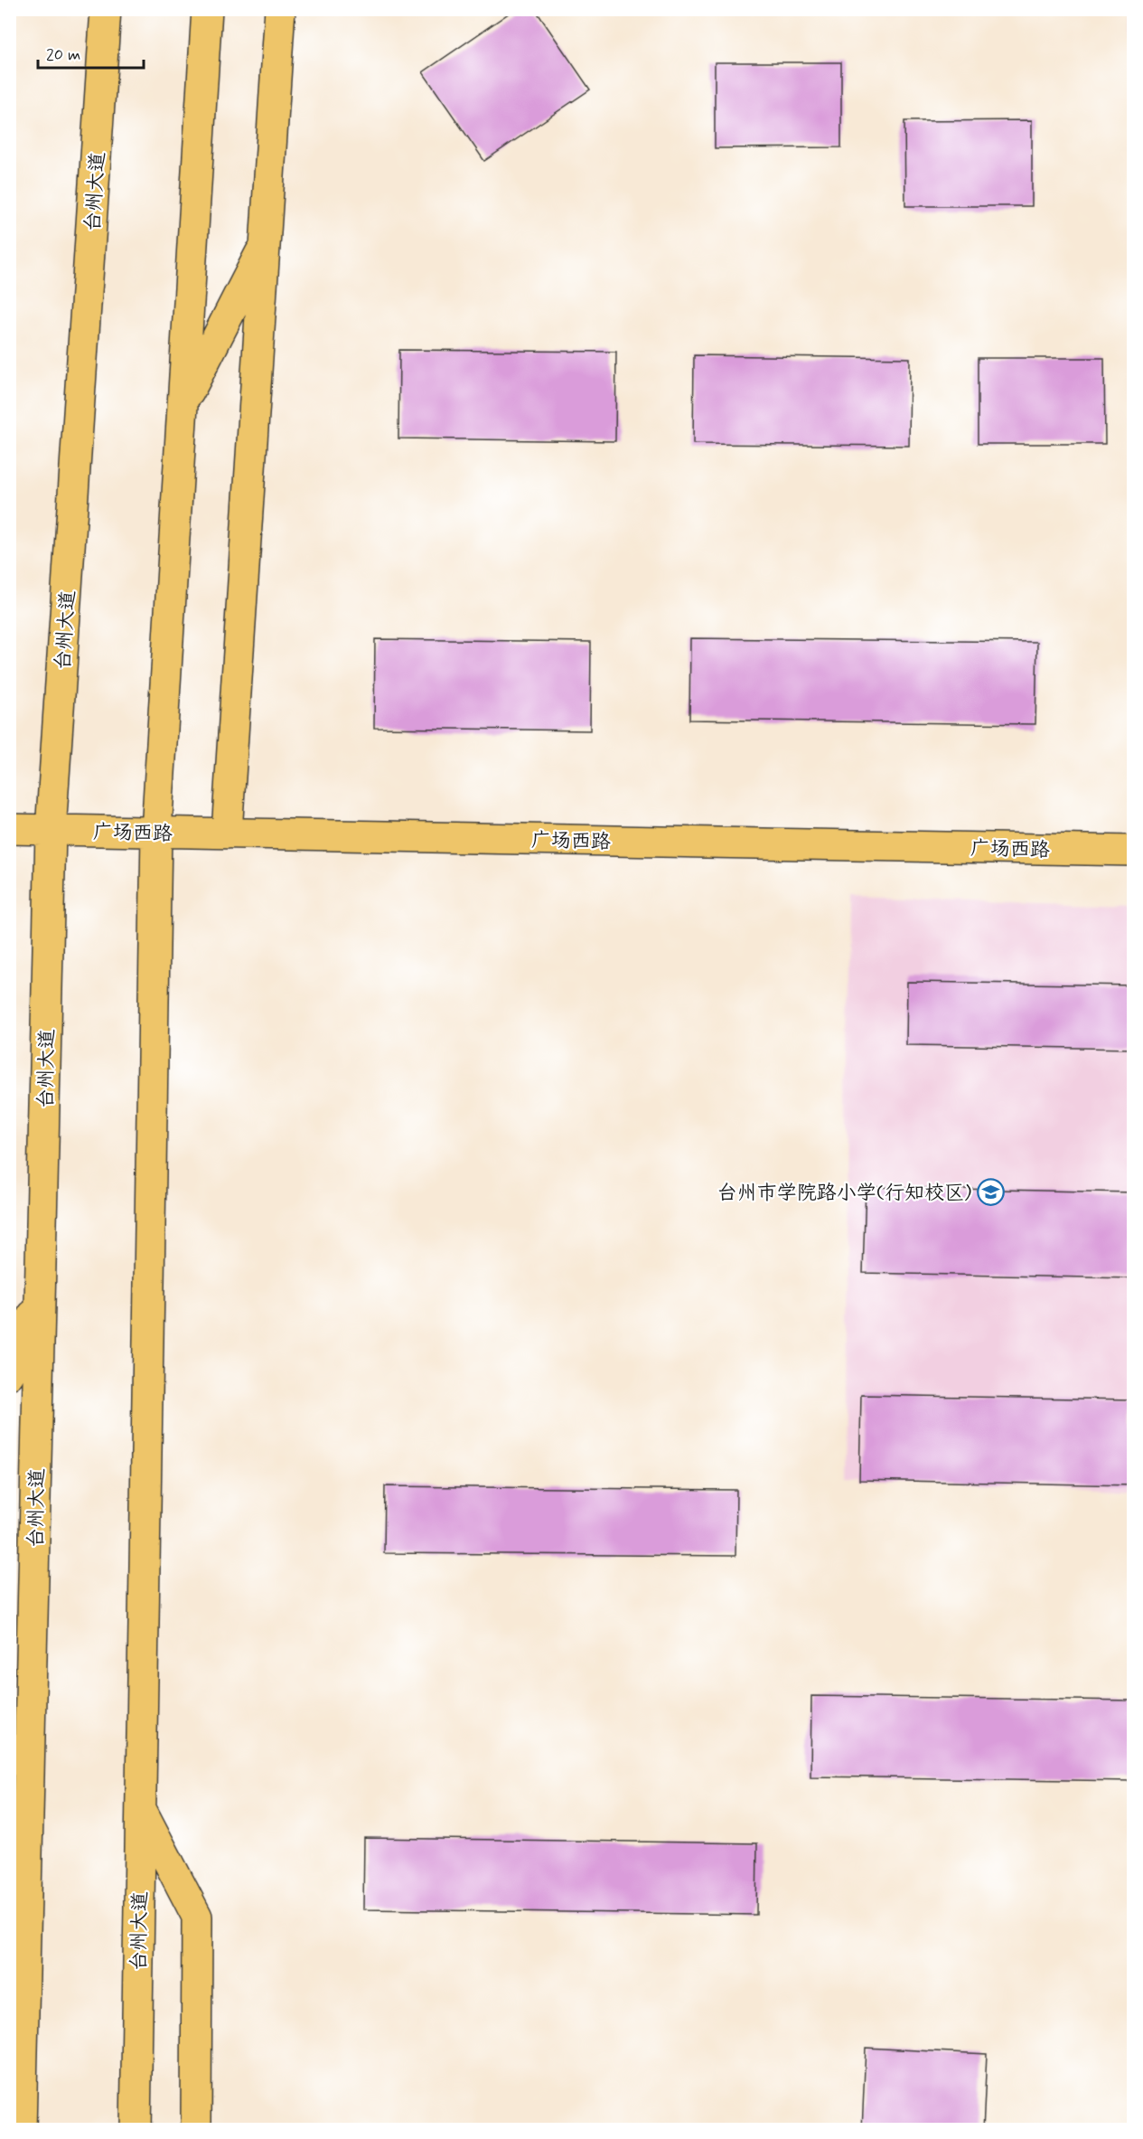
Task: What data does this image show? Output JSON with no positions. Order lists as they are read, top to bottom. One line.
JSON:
{"streets":{"main road":["台州大道","广场西路"]},"crossings":[["台州大道","广场西路"]],"places":{"school or university":["台州市学院路小学(行知校区)"]},"scale_bar":"20 m"}
